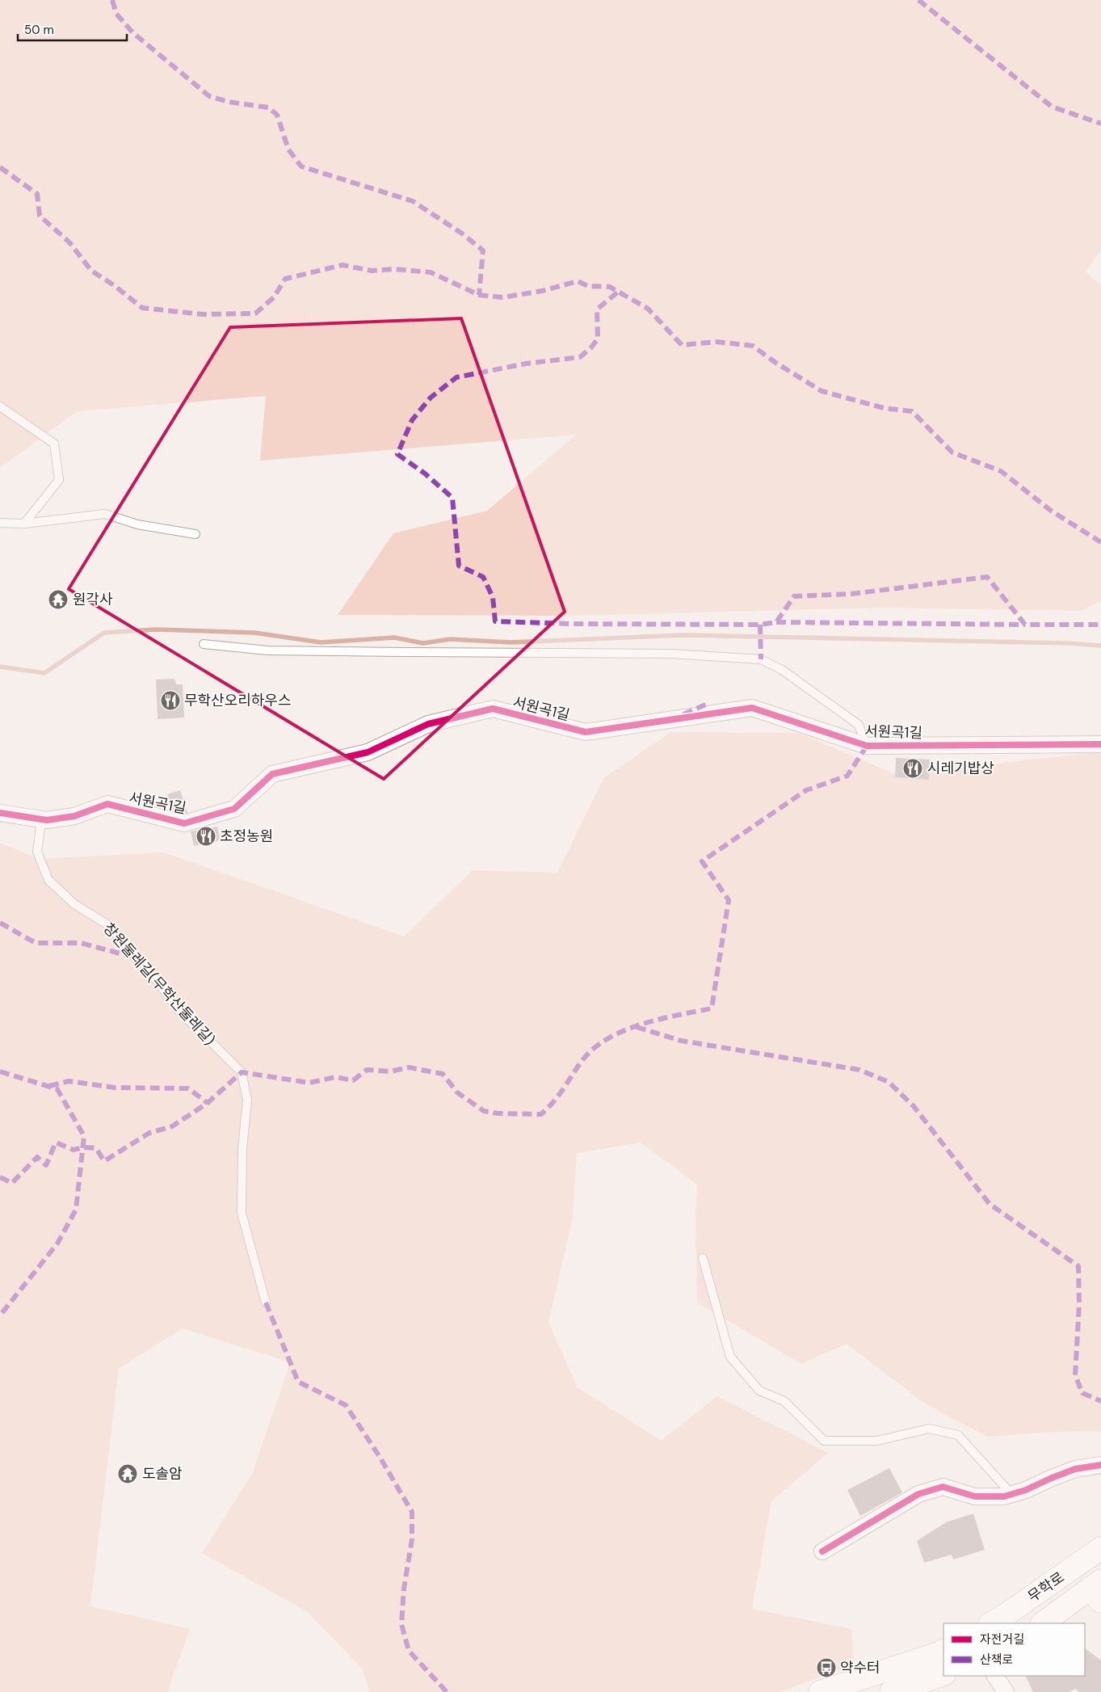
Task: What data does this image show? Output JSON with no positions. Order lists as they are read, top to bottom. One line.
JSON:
{"streets":{"main road":["무학로"],"street":["서원곡1길"],"lane":["창원둘레길(무학산둘레길)"]},"crossings":[["서원곡1길","창원둘레길(무학산둘레길)"]],"places":{"temple":["원각사","도솔암"],"restaurant":["무학산오리하우스","시레기밥상","초정농원"],"bus stop":["약수터"]},"legend":["자전거길","산책로"],"scale_bar":"50 m"}
